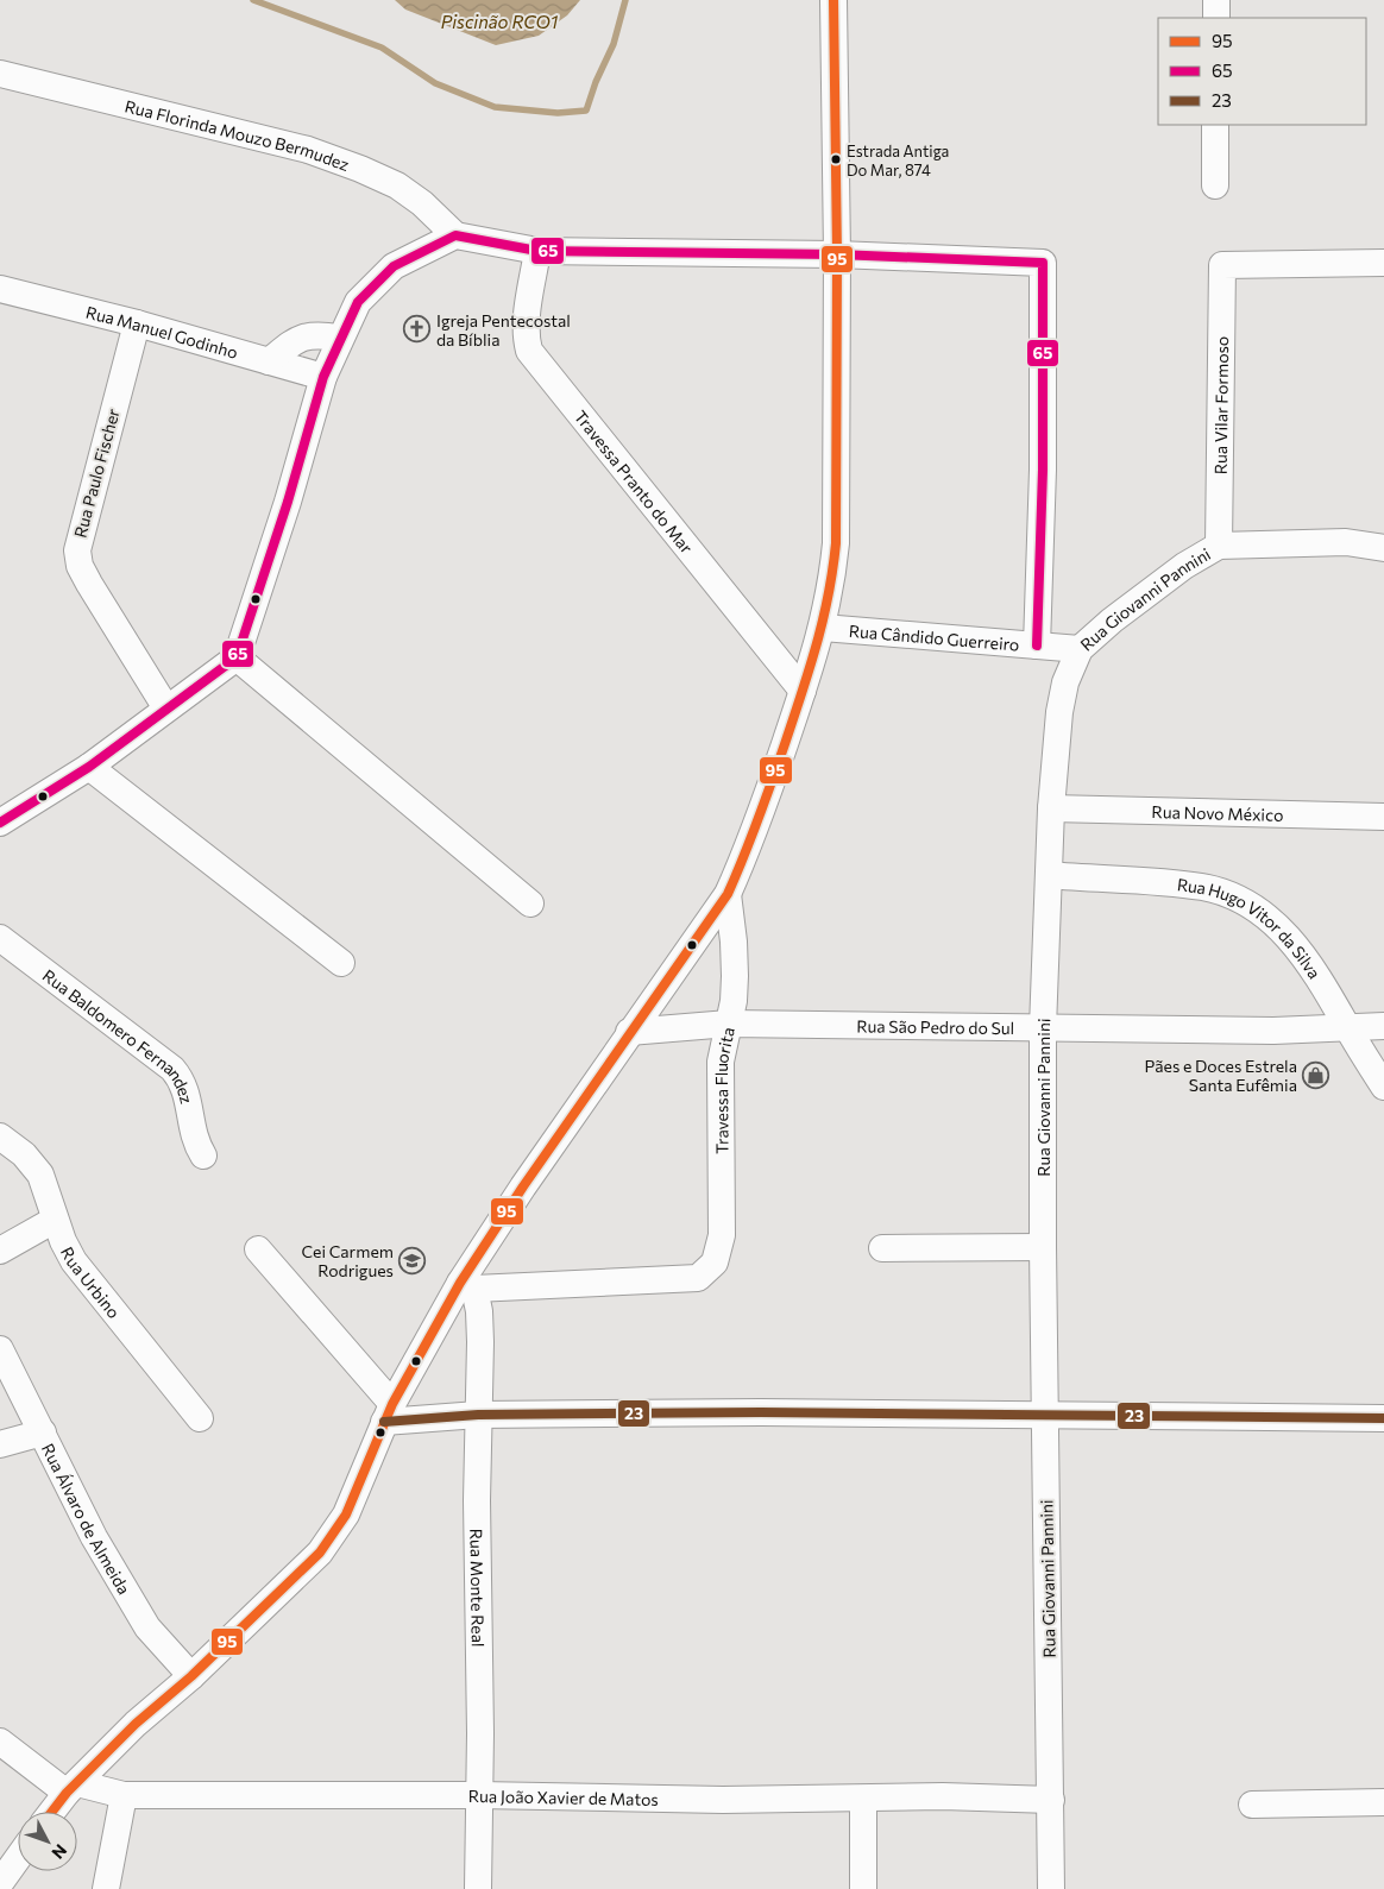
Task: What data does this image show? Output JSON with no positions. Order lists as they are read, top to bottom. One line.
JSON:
{"streets":{"street":["Rua Florinda Mouzo Bermudez","Rua Manuel Godinho","Rua Vilar Formoso","Rua Paulo Fischer","Travessa Pranto do Mar","Rua Giovanni Pannini","Rua Cândido Guerreiro","Rua Novo México","Rua Hugo Vitor da Silva","Rua São Pedro do Sul","Rua Baldomero Fernandez","Travessa Fluorita","Rua Urbino","Rua Álvaro de Almeida","Rua Monte Real","Rua João Xavier de Matos"]},"crossings":[["Rua Manuel Godinho","Rua Paulo Fischer"],["Rua Vilar Formoso","Rua Giovanni Pannini"],["Rua Giovanni Pannini","Rua Cândido Guerreiro"],["Rua Giovanni Pannini","Rua Novo México"],["Rua Giovanni Pannini","Rua Hugo Vitor da Silva"],["Rua Giovanni Pannini","Rua São Pedro do Sul"],["Rua Giovanni Pannini","Rua João Xavier de Matos"],["Rua Hugo Vitor da Silva","Rua São Pedro do Sul"],["Rua São Pedro do Sul","Travessa Fluorita"],["Travessa Fluorita","Rua Monte Real"],["Rua Monte Real","Rua João Xavier de Matos"]],"water":["Piscinão RCO1"],"places":{"other":["Estrada Antiga Do Mar, 874"],"church":["Igreja Pentecostal da Bíblia"],"shop":["Pães e Doces Estrela Santa Eufêmia"],"school or university":["Cei Carmem Rodrigues"]},"lines":["transit line 95","transit line 65","transit line 23"],"legend":["95","65","23"],"north":"bottom right"}
